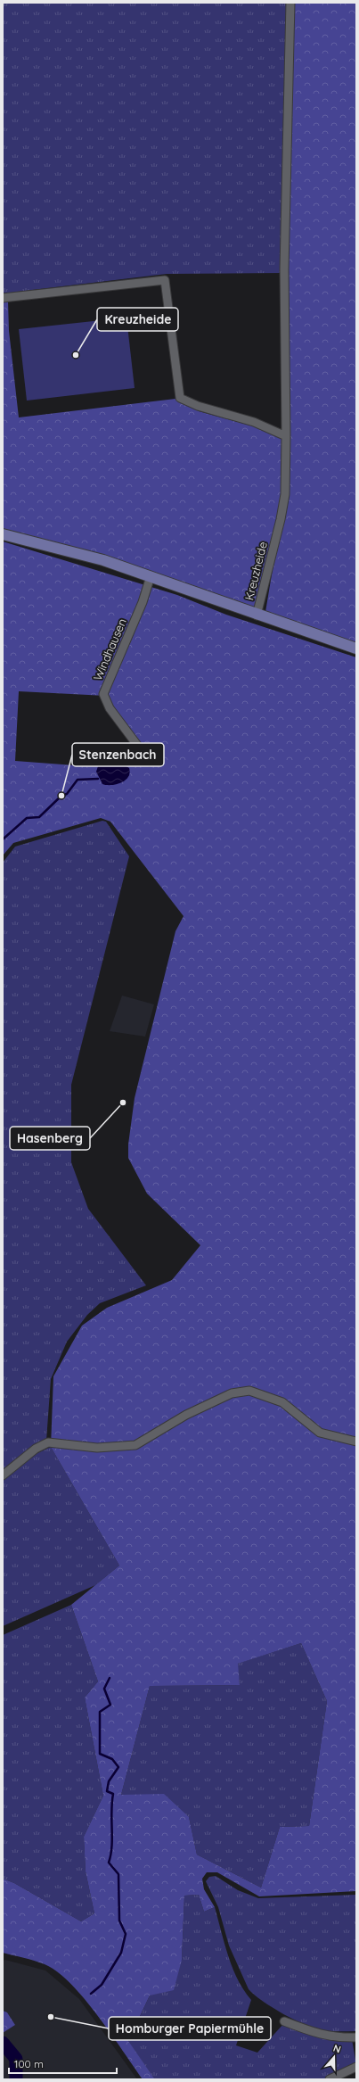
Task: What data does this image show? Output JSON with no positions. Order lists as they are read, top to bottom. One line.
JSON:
{"streets":{"street":["Kreuzheide","Windhausen"]},"places":["Kreuzheide","Stenzenbach","Hasenberg","Homburger Papiermühle"],"scale_bar":"100 m","north":"top"}
